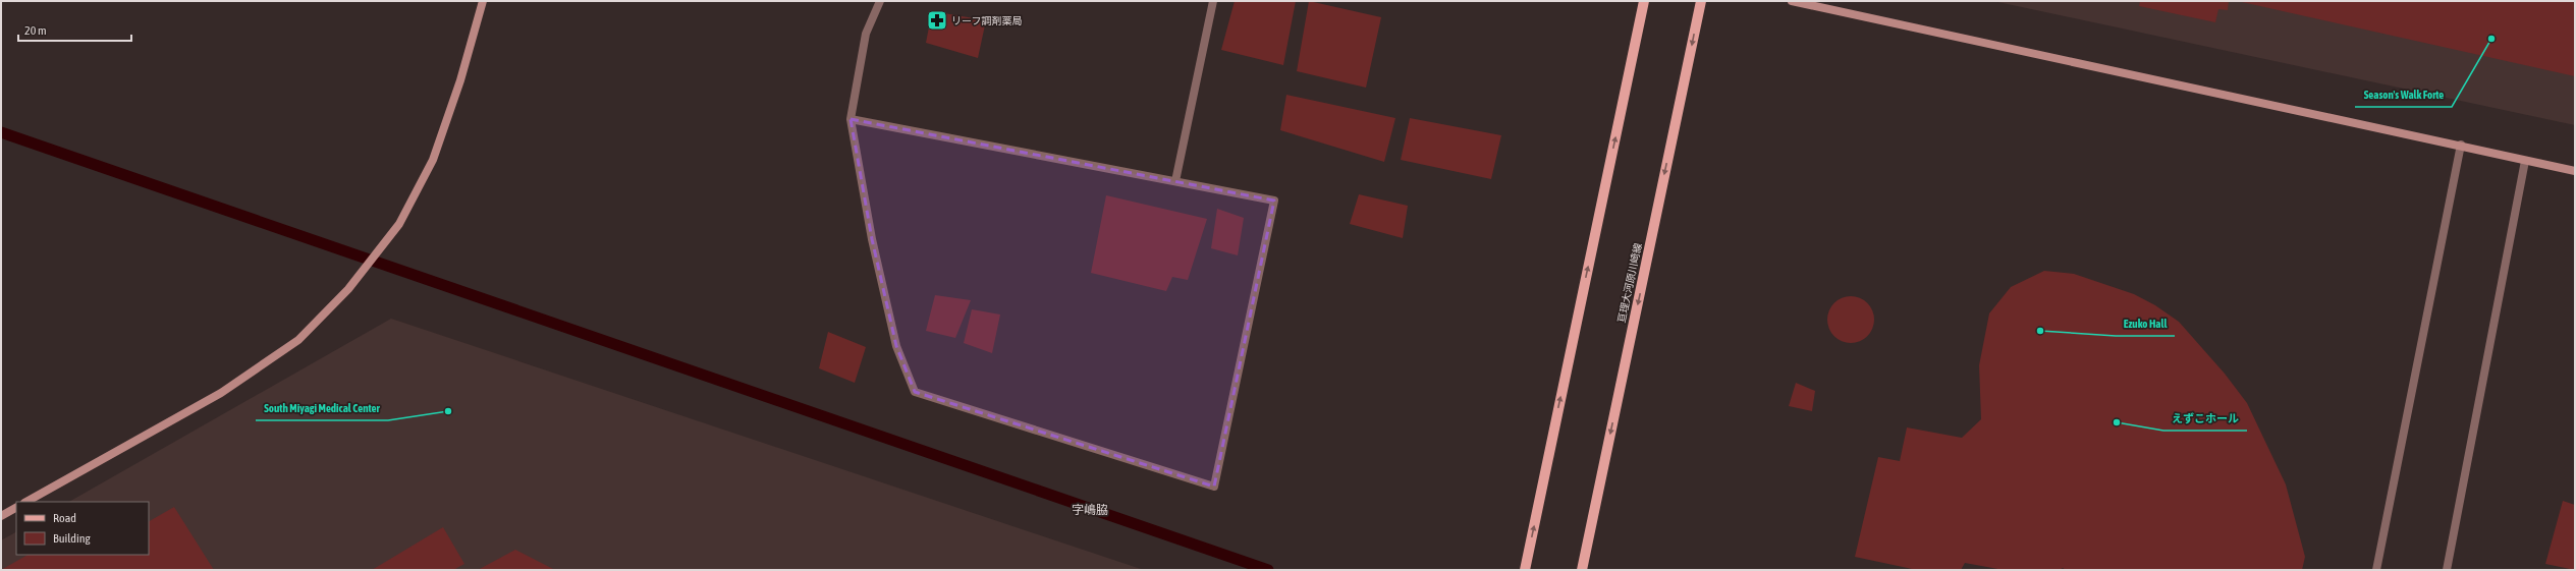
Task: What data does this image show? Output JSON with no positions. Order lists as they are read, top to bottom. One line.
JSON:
{"streets":{"main road":["亘理大河原川崎線"]},"districts":["字嶋脇"],"places":{"pharmacy":["リーフ調剤薬局"],"other":["Season's Walk Forte","Ezuko Hall","South Miyagi Medical Center","えずこホール"]},"legend":["Road","Building"],"scale_bar":"20 m"}
